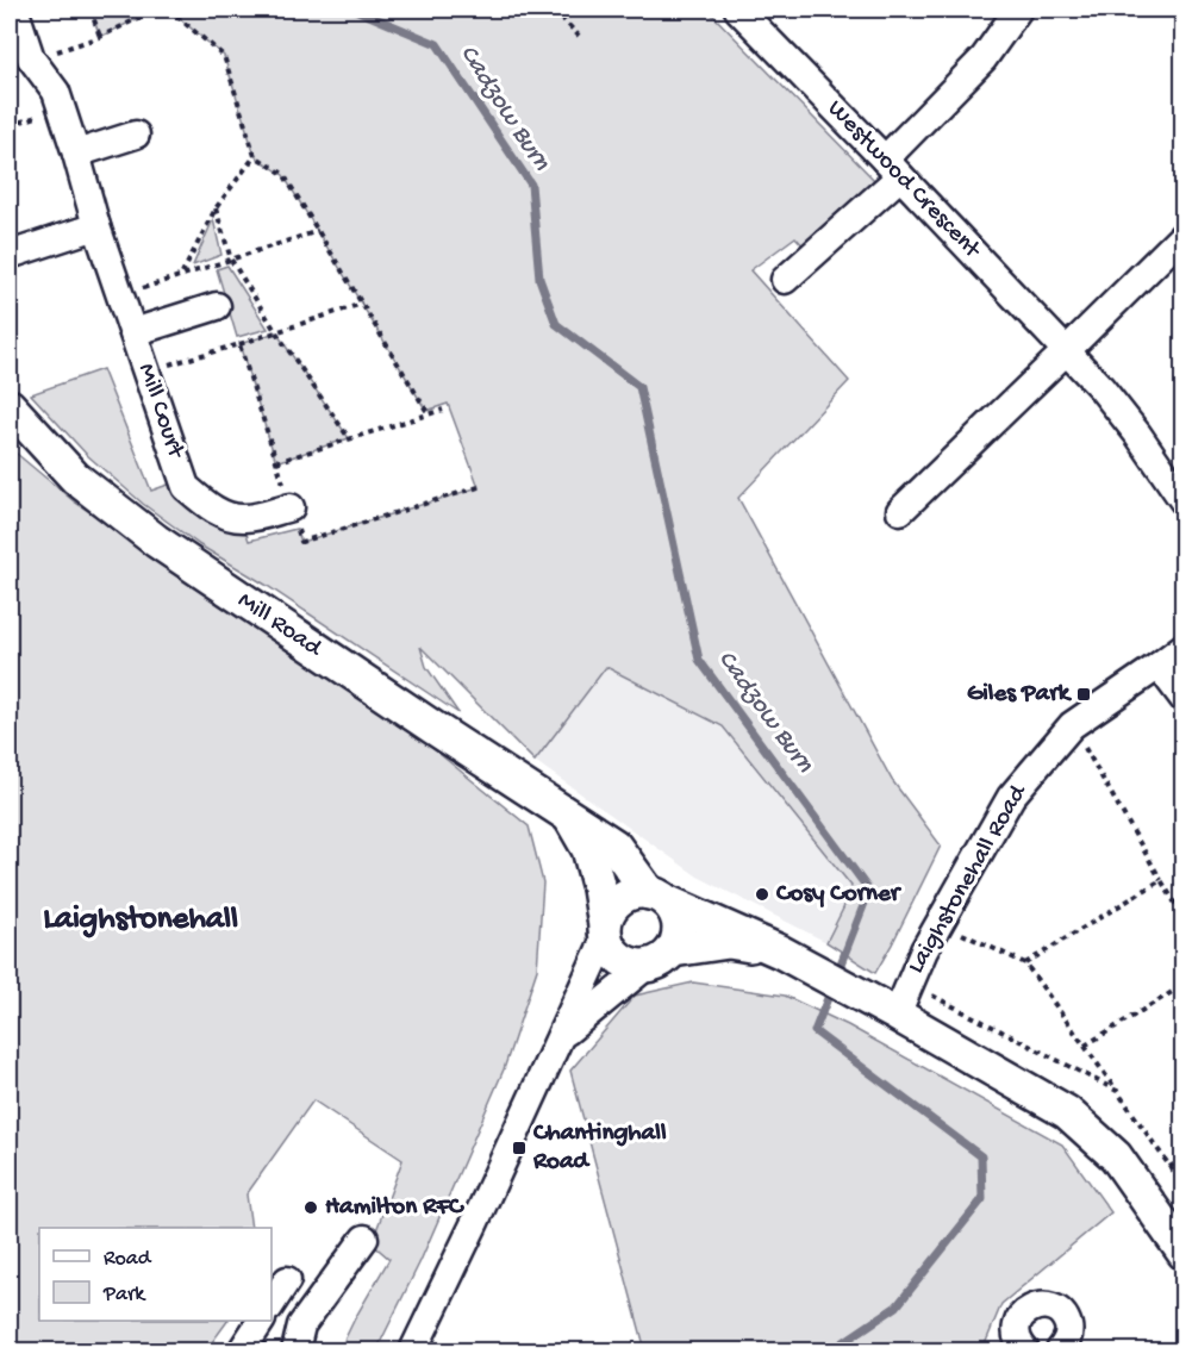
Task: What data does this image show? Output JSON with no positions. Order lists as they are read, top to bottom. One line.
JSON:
{"streets":{"main road":["Mill Road"],"street":["Westwood Crescent","Mill Court","Laighstonehall Road"]},"districts":["Laighstonehall"],"water":["Cadzow Burn"],"places":{"transit":["Giles Park","Chantinghall Road"],"other":["Cosy Corner","Hamilton RFC"]},"legend":["Road","Park"]}
